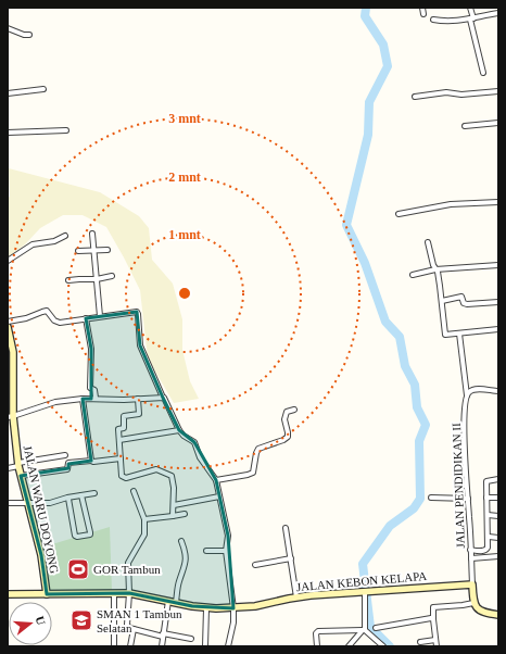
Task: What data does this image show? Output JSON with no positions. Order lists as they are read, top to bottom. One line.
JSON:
{"streets":{"street":["JALAN PENDIDIKAN II","JALAN WARU DOYONG","JALAN KEBON KELAPA"]},"crossings":[["JALAN PENDIDIKAN II","JALAN KEBON KELAPA"],["JALAN WARU DOYONG","JALAN KEBON KELAPA"]],"places":{"sports":["GOR Tambun"],"school or university":["SMAN 1 Tambun Selatan"]},"north":"right","rings":["3 mnt","2 mnt","1 mnt"]}
